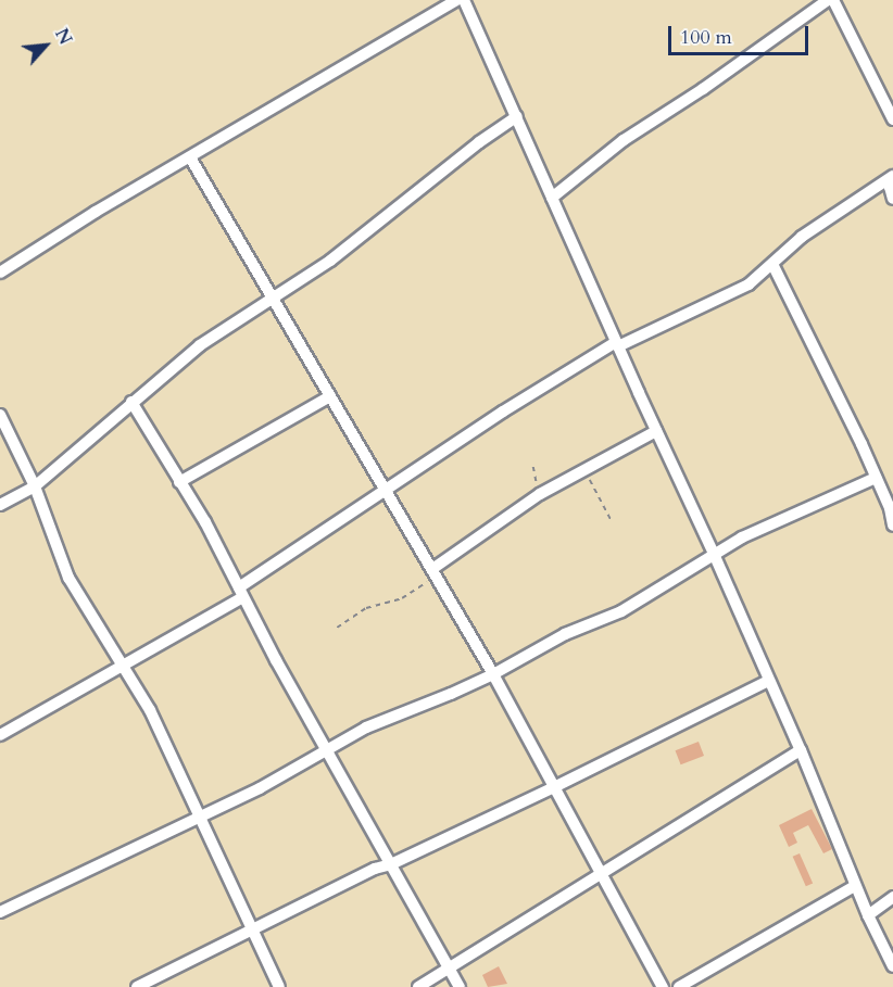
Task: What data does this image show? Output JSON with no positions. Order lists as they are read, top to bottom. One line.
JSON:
{"scale_bar":"100 m","north":"top right"}
